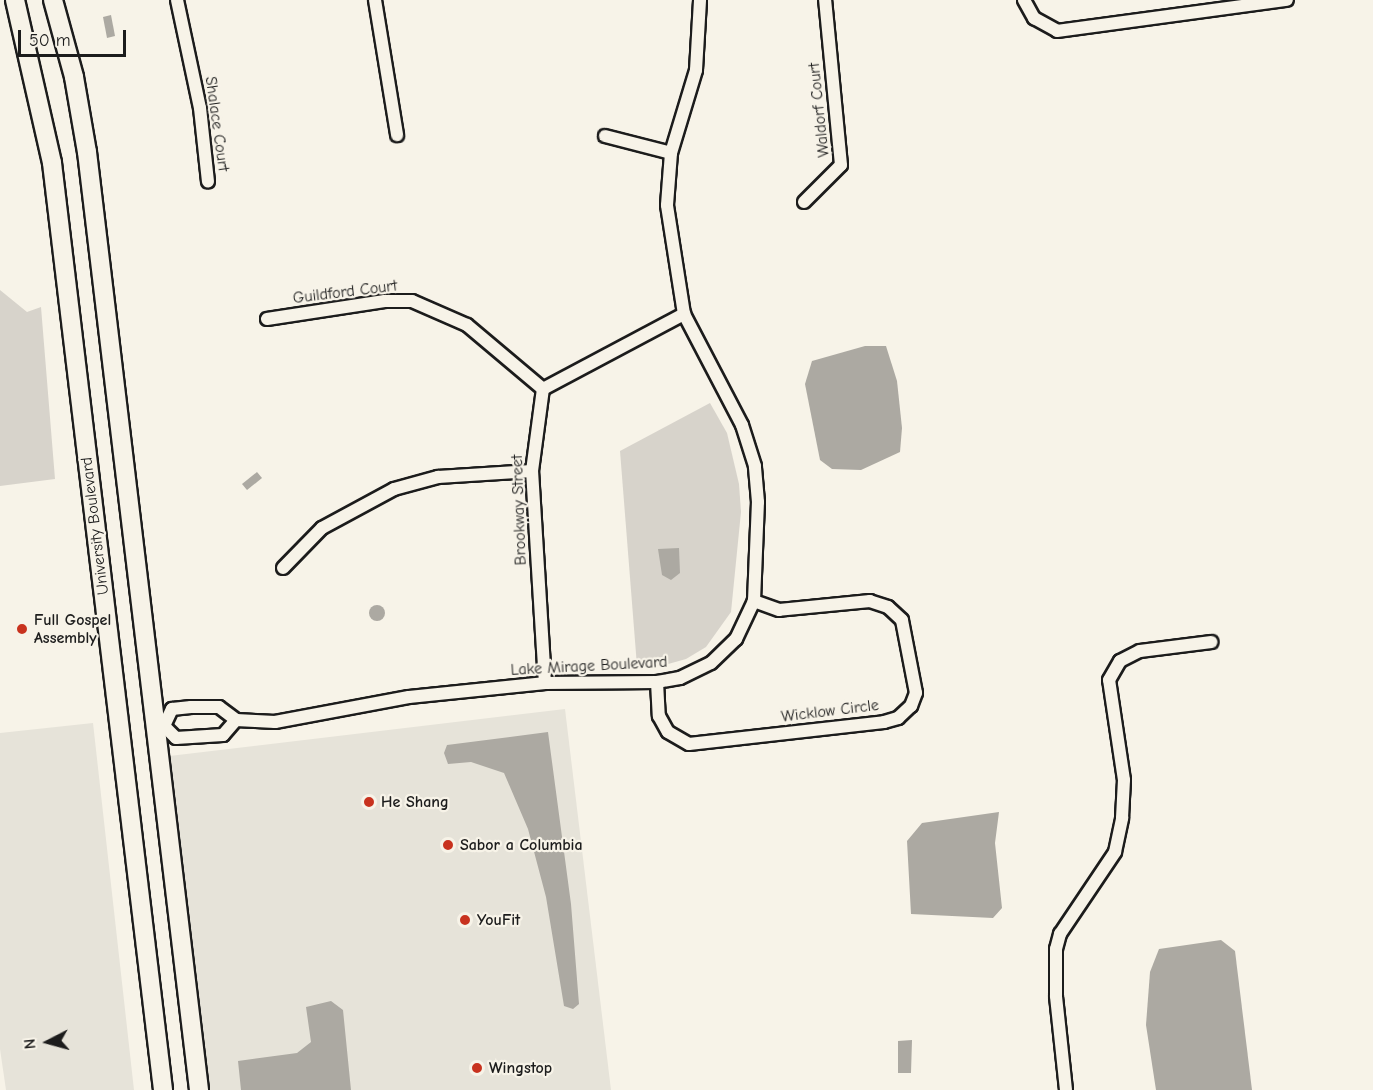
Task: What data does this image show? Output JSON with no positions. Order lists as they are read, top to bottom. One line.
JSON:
{"streets":{"main road":["University Boulevard"],"street":["Waldorf Court","Shalace Court","Guildford Court","Brookway Street","Lake Mirage Boulevard","Wicklow Circle"]},"crossings":[["Guildford Court","Brookway Street"],["Brookway Street","Lake Mirage Boulevard"],["Lake Mirage Boulevard","Wicklow Circle"]],"places":["Full Gospel Assembly","He Shang","Sabor a Columbia","YouFit","Wingstop"],"scale_bar":"50 m","north":"left"}
